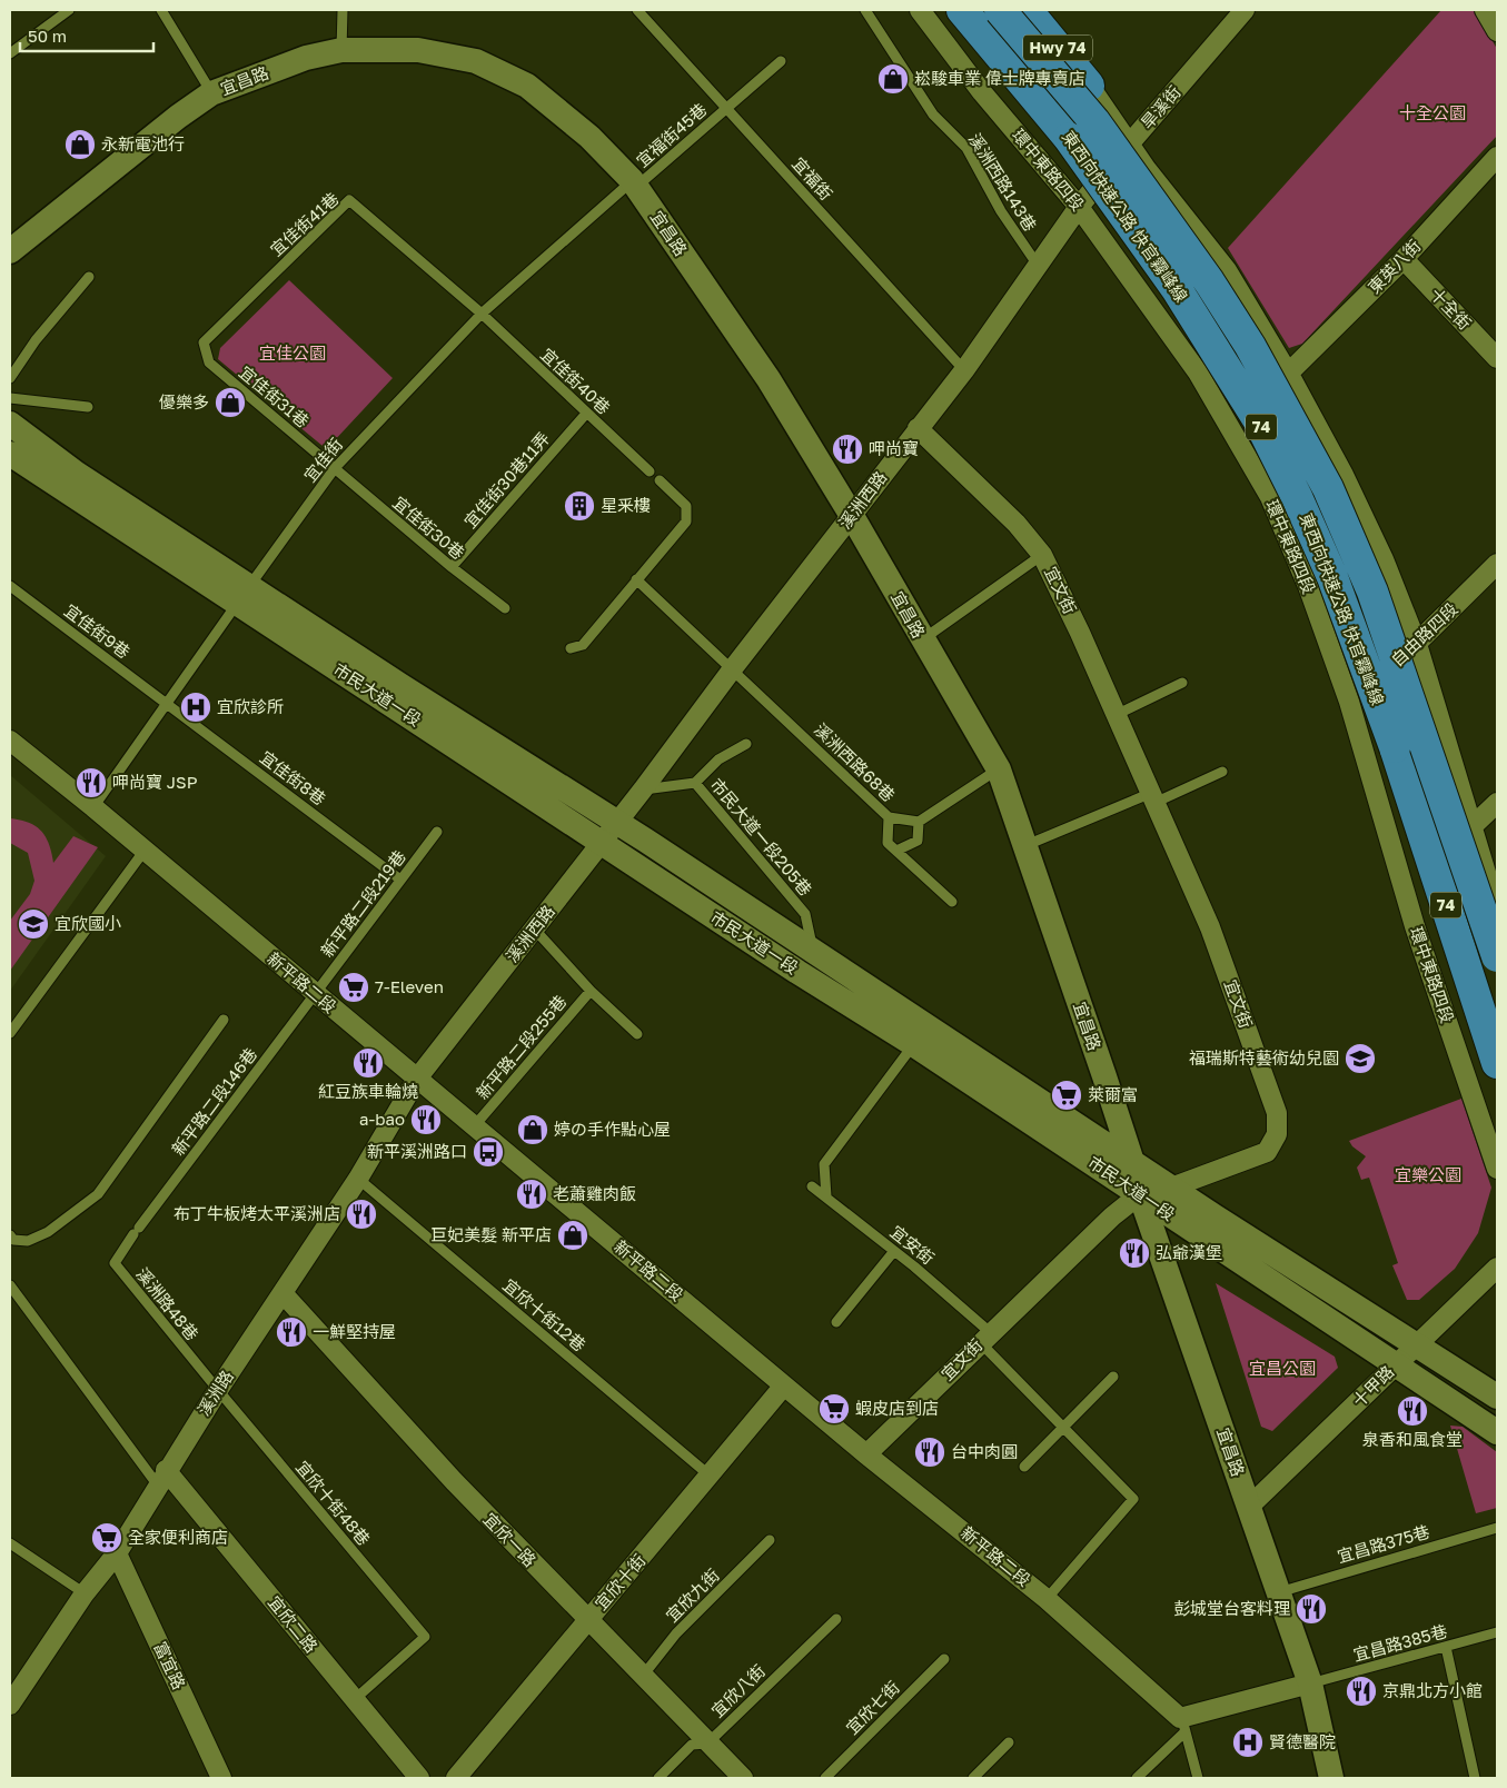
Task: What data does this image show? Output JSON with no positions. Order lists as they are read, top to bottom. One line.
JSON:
{"streets":{"highway":["Hwy 74","東西向快速公路 快官霧峰線","74"],"street":["宜昌路","旱溪街","環中東路四段","東英八街","十全街","溪洲西路","宜文街","自由路四段","市民大道一段","新平路二段","十甲路","溪洲路","宜欣一路","宜欣十街","宜欣二路","富宜路"],"lane":["宜福街45巷","宜福街","溪洲西路143巷","宜佳街41巷","宜佳街40巷","宜佳街31巷","宜佳街","宜佳街30巷11弄","宜佳街30巷","宜佳街9巷","溪洲西路68巷","宜佳街8巷","市民大道一段205巷","新平路二段219巷","新平路二段255巷","新平路二段146巷","宜安街","溪洲路48巷","宜欣十街12巷","宜欣十街48巷","宜昌路375巷","宜欣九街","宜昌路385巷","宜欣八街","宜欣七街"]},"crossings":[["宜昌路","宜福街45巷"],["宜昌路","宜佳街"],["宜昌路","溪洲西路"],["宜昌路","宜文街"],["宜昌路","市民大道一段"],["宜昌路","十甲路"],["宜昌路","宜昌路375巷"],["宜昌路","宜昌路385巷"],["旱溪街","環中東路四段"],["旱溪街","溪洲西路"],["宜福街45巷","宜福街"],["宜福街45巷","宜佳街"],["環中東路四段","溪洲西路"],["環中東路四段","自由路四段"],["宜福街","溪洲西路"],["溪洲西路143巷","溪洲西路"],["宜佳街41巷","宜佳街40巷"],["宜佳街41巷","宜佳街31巷"],["宜佳街41巷","宜佳街"],["東英八街","十全街"],["宜佳街40巷","宜佳街"],["宜佳街40巷","宜佳街30巷11弄"],["宜佳街31巷","宜佳街"],["宜佳街31巷","宜佳街30巷"],["宜佳街","宜佳街30巷"],["宜佳街","宜佳街9巷"],["宜佳街","市民大道一段"],["宜佳街","宜佳街8巷"],["宜佳街","新平路二段"],["宜佳街30巷11弄","宜佳街30巷"],["溪洲西路","宜文街"],["溪洲西路","市民大道一段"],["溪洲西路","溪洲西路68巷"],["溪洲西路","新平路二段"],["溪洲西路","溪洲路"],["宜文街","市民大道一段"],["宜文街","新平路二段"],["宜文街","宜安街"],["宜佳街9巷","宜佳街8巷"],["市民大道一段","市民大道一段205巷"],["市民大道一段","十甲路"],["宜佳街8巷","新平路二段219巷"],["新平路二段219巷","新平路二段"],["新平路二段219巷","新平路二段146巷"],["新平路二段","新平路二段255巷"],["新平路二段","新平路二段146巷"],["新平路二段","宜安街"],["新平路二段","溪洲路"],["新平路二段","宜欣十街"],["新平路二段146巷","溪洲路48巷"],["溪洲路48巷","溪洲路"],["溪洲路48巷","宜欣十街48巷"],["宜欣十街12巷","溪洲路"],["宜欣十街12巷","宜欣十街"],["溪洲路","宜欣十街48巷"],["溪洲路","宜欣一路"],["溪洲路","宜欣二路"],["溪洲路","富宜路"],["宜欣十街48巷","宜欣二路"],["宜欣一路","宜欣十街"],["宜欣一路","宜欣九街"],["宜欣一路","宜欣八街"]],"parks":["十全公園","宜佳公園","宜樂公園","宜昌公園"],"places":{"shop":["崧駿車業 偉士牌專賣店","永新電池行","優樂多","婷の手作點心屋","巨妃美髮 新平店"],"restaurant":["呷尚寶","呷尚寶 JSP","紅豆族車輪燒","a-bao","老蕭雞肉飯","布丁牛板烤太平溪洲店","弘爺漢堡","一鮮堅持屋","泉香和風食堂","台中肉圓","彭城堂台客料理","京鼎北方小館"],"building":["星釆樓"],"hospital":["宜欣診所","賢德醫院"],"school or university":["宜欣國小","福瑞斯特藝術幼兒園"],"supermarket":["7-Eleven","萊爾富","蝦皮店到店","全家便利商店"],"bus stop":["新平溪洲路口"]},"scale_bar":"50 m"}
